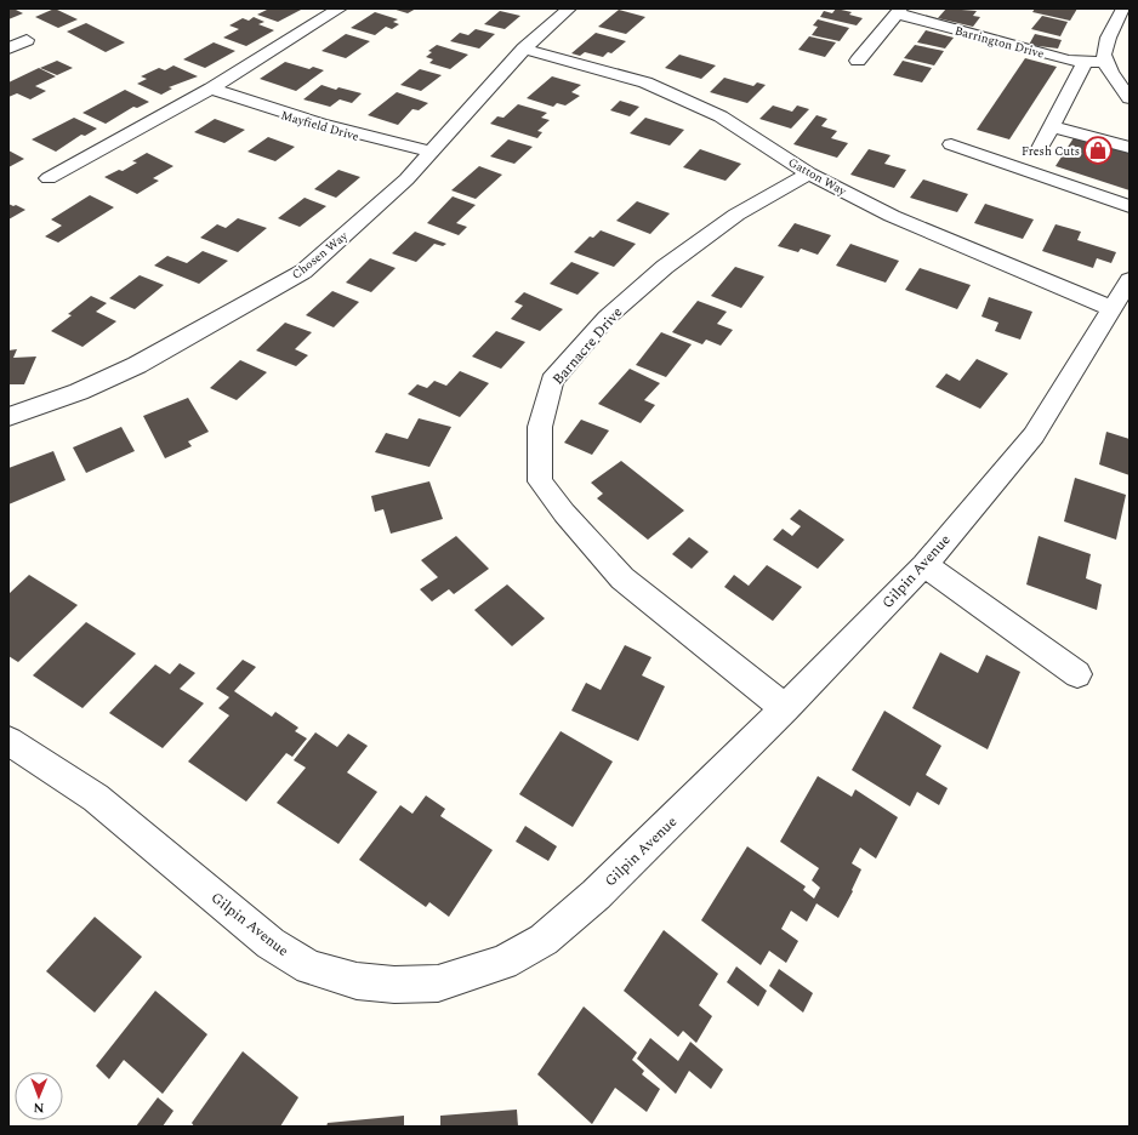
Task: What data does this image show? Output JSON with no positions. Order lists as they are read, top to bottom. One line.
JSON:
{"streets":{"street":["Barrington Drive","Mayfield Drive","Gatton Way","Chosen Way","Barnacre Drive","Gilpin Avenue"]},"crossings":[["Mayfield Drive","Chosen Way"],["Gatton Way","Chosen Way"],["Gatton Way","Barnacre Drive"],["Gatton Way","Gilpin Avenue"],["Barnacre Drive","Gilpin Avenue"]],"places":{"shop":["Fresh Cuts"]},"north":"bottom"}
